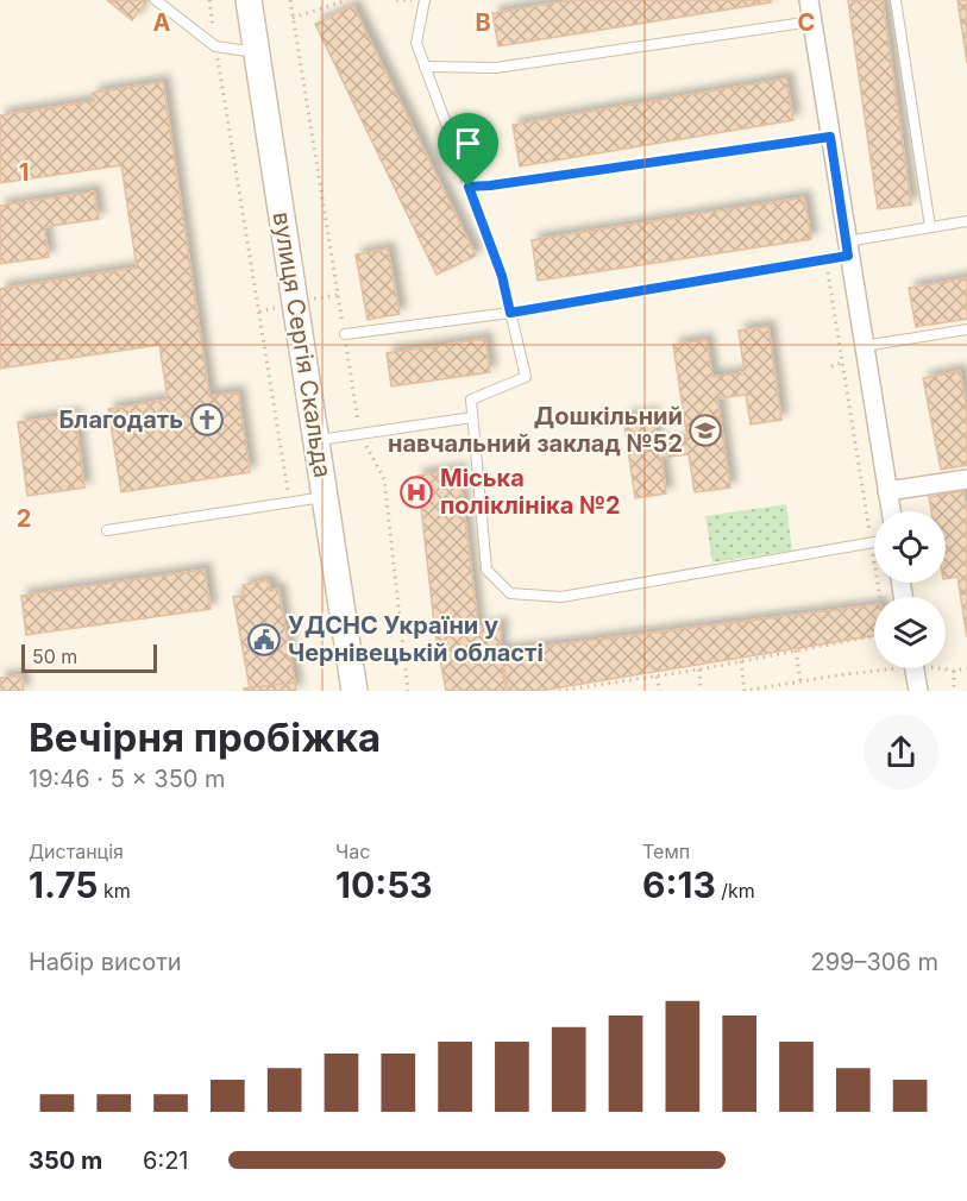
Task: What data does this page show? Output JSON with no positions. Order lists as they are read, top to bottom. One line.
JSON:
{"streets":{"main road":["вулиця Сергія Скальда"]},"places":{"church":["Благодать"],"school or university":["Дошкільний навчальний заклад №52"],"hospital":["Міська поліклініка №2"],"public building":["УДСНС України у Чернівецькій області"]},"scale_bar":"50 m","page":{"scale":"50 m","heading":["Вечірня пробіжка","19:46 · 5 × 350 m"],"stats":[["Дистанція","1.75 km"],["Час","10:53"],["Темп","6:13 /km"]],"chart":["Набір висоти","299–306 m"],"list":[{"name":"350 m","note":"6:21"}]},"grid":{"columns":["A","B","C"],"rows":["1","2"]}}
